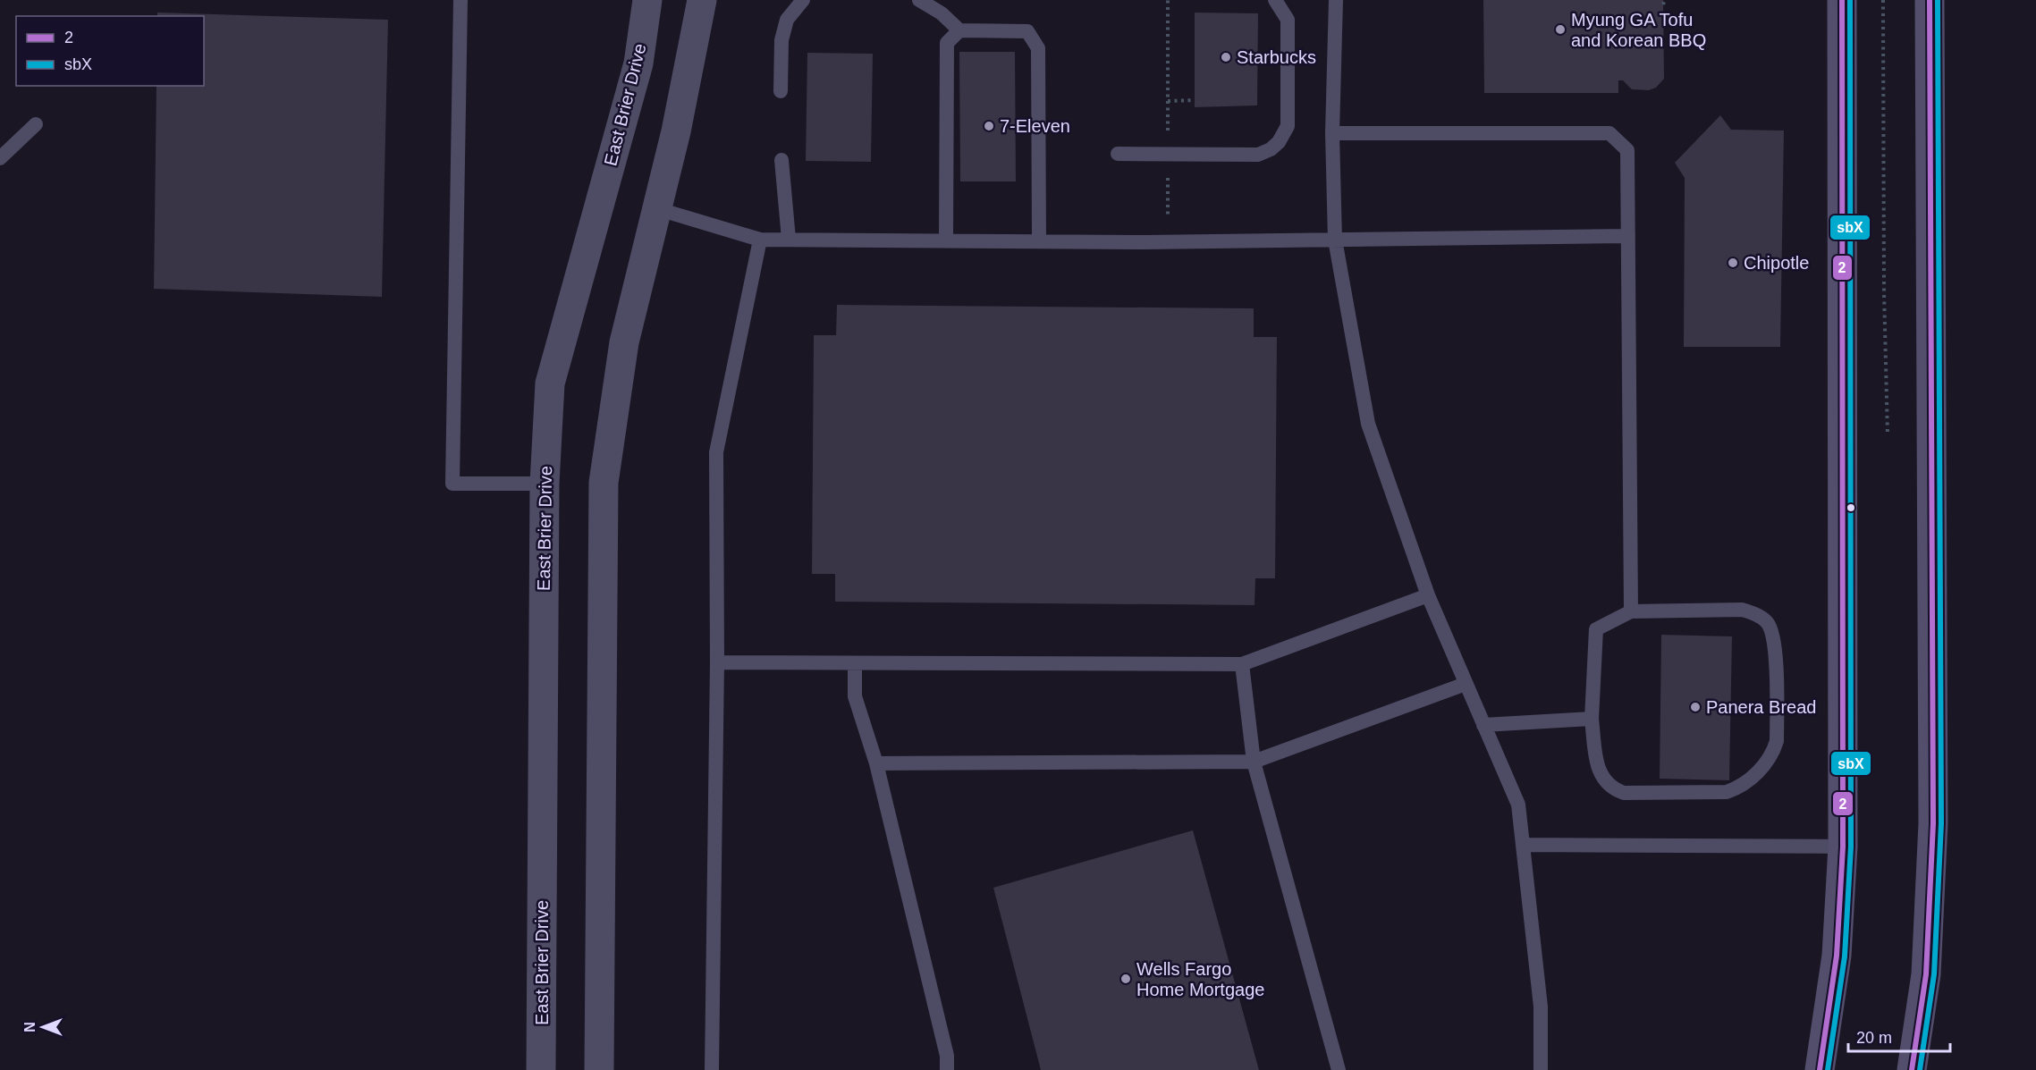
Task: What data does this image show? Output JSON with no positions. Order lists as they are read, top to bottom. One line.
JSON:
{"streets":{"street":["East Brier Drive"]},"places":["Myung GA Tofu and Korean BBQ","Starbucks","7-Eleven","Chipotle","Panera Bread","Wells Fargo Home Mortgage"],"lines":["transit line 2","transit line sbX"],"legend":["2","sbX"],"scale_bar":"20 m","north":"left"}
